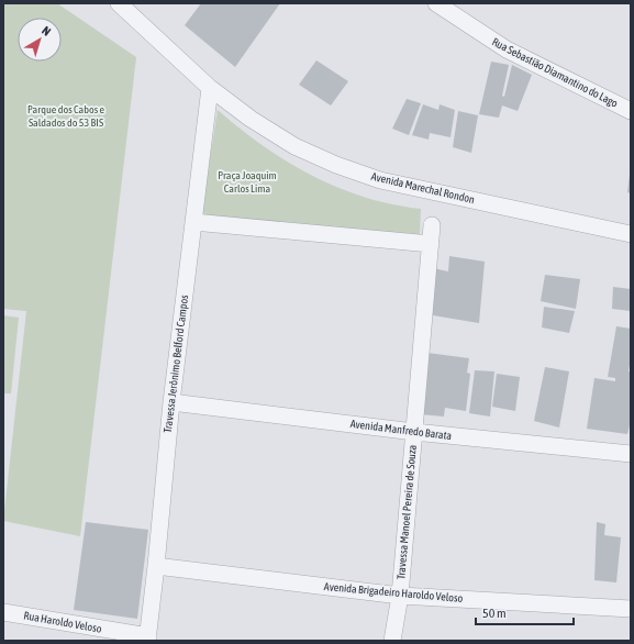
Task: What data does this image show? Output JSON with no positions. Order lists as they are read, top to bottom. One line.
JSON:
{"streets":{"street":["Rua Sebastião Diamantino do Lago","Avenida Marechal Rondon","Travessa Jerônimo Belford Campos","Avenida Manfredo Barata","Travessa Manoel Pereira de Souza","Avenida Brigadeiro Haroldo Veloso","Rua Haroldo Veloso"]},"crossings":[["Avenida Marechal Rondon","Travessa Jerônimo Belford Campos"],["Travessa Jerônimo Belford Campos","Avenida Manfredo Barata"],["Travessa Jerônimo Belford Campos","Avenida Brigadeiro Haroldo Veloso"],["Travessa Jerônimo Belford Campos","Rua Haroldo Veloso"],["Avenida Manfredo Barata","Travessa Manoel Pereira de Souza"],["Travessa Manoel Pereira de Souza","Avenida Brigadeiro Haroldo Veloso"]],"parks":["Parque dos Cabos e Saldados do 53 BIS","Praça Joaquim Carlos Lima"],"scale_bar":"50 m","north":"top right"}
